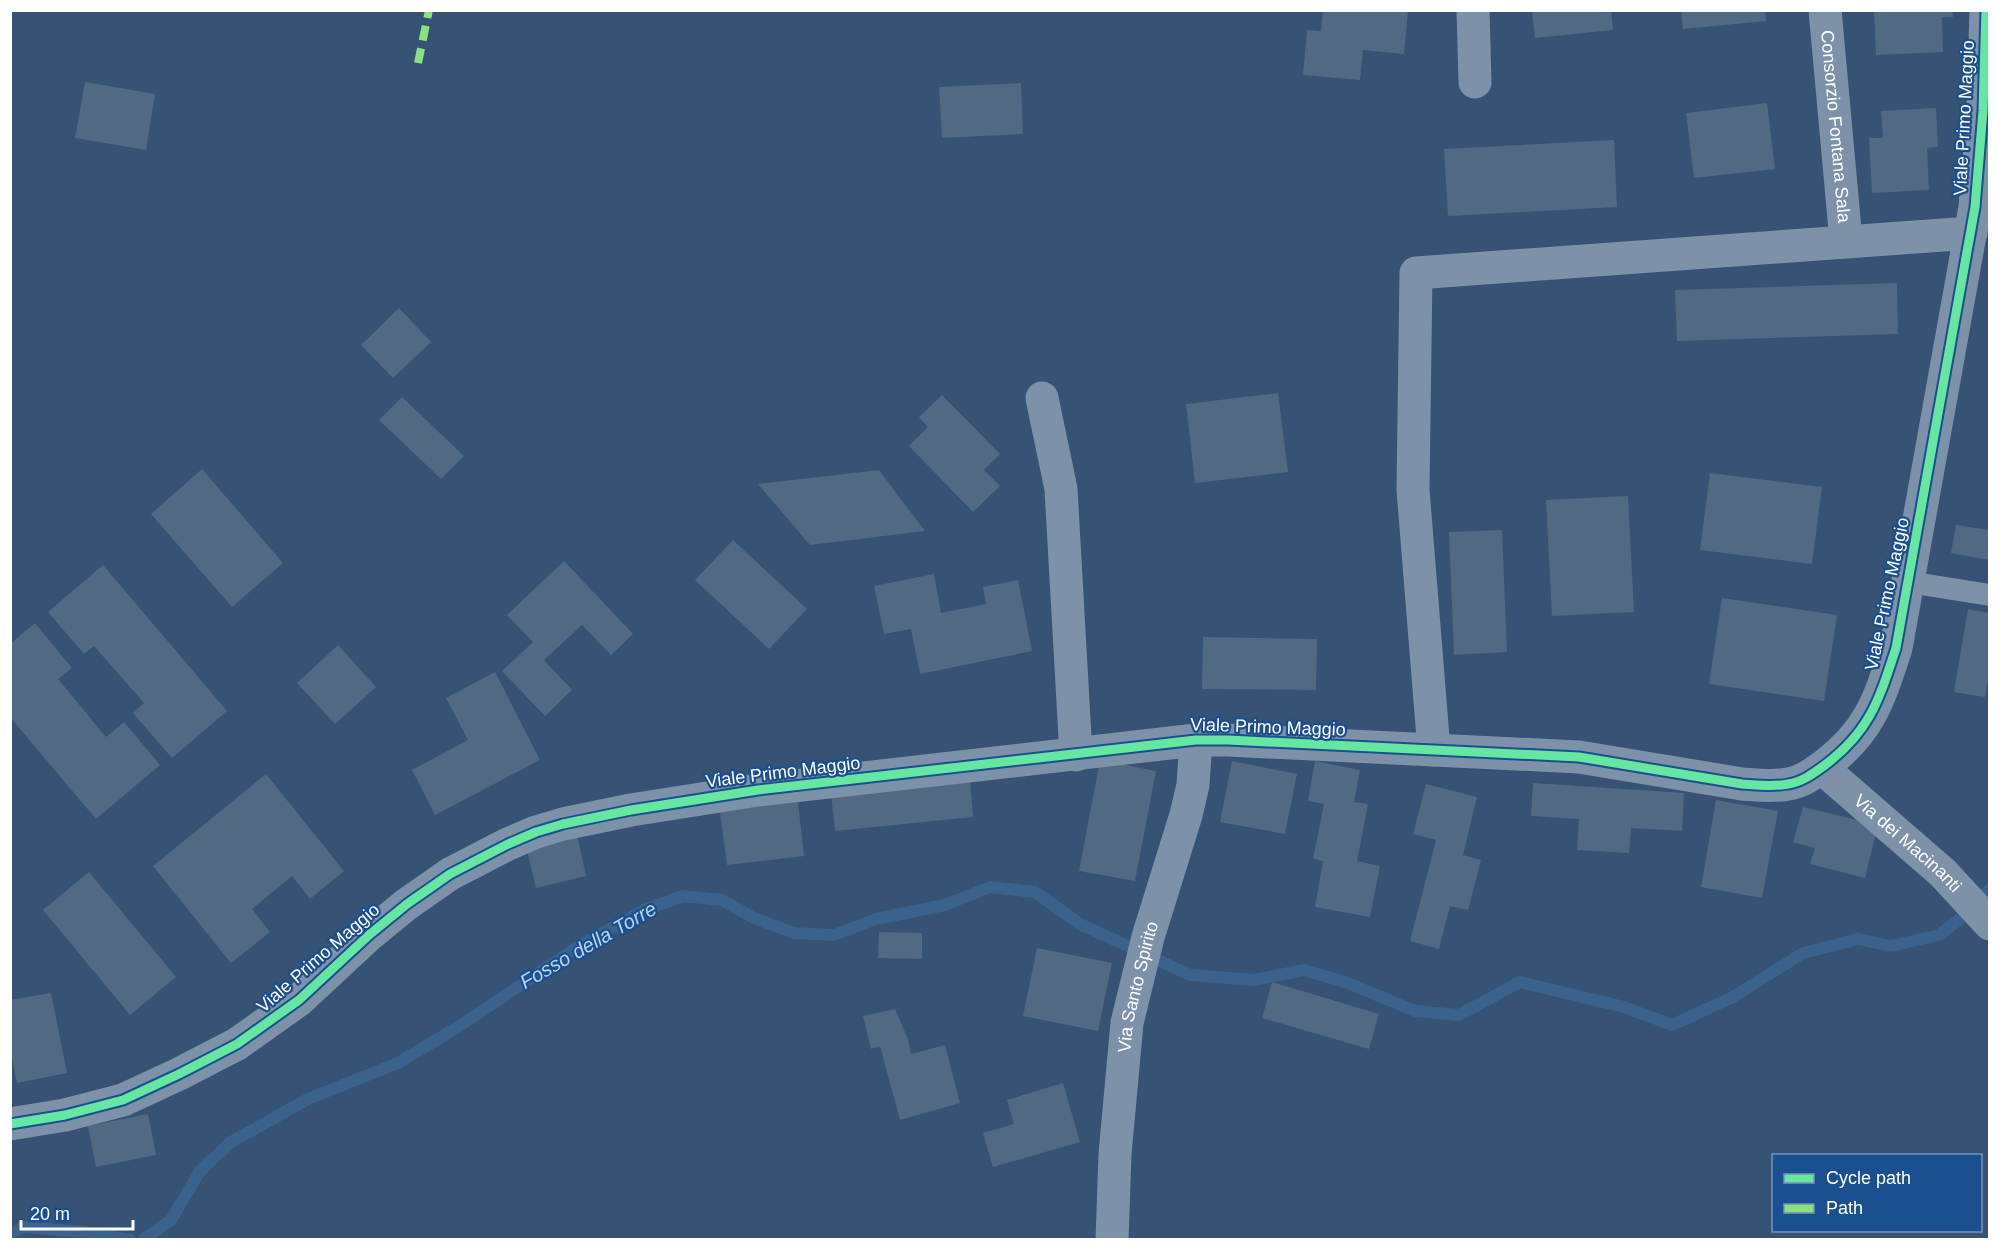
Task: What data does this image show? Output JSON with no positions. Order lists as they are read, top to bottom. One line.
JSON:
{"streets":{"street":["Viale Primo Maggio","Consorzio Fontana Sala","Via dei Macinanti","Via Santo Spirito"]},"crossings":[["Viale Primo Maggio","Via dei Macinanti"],["Viale Primo Maggio","Via Santo Spirito"]],"water":["Fosso della Torre"],"legend":["Cycle path","Path"],"scale_bar":"20 m"}
